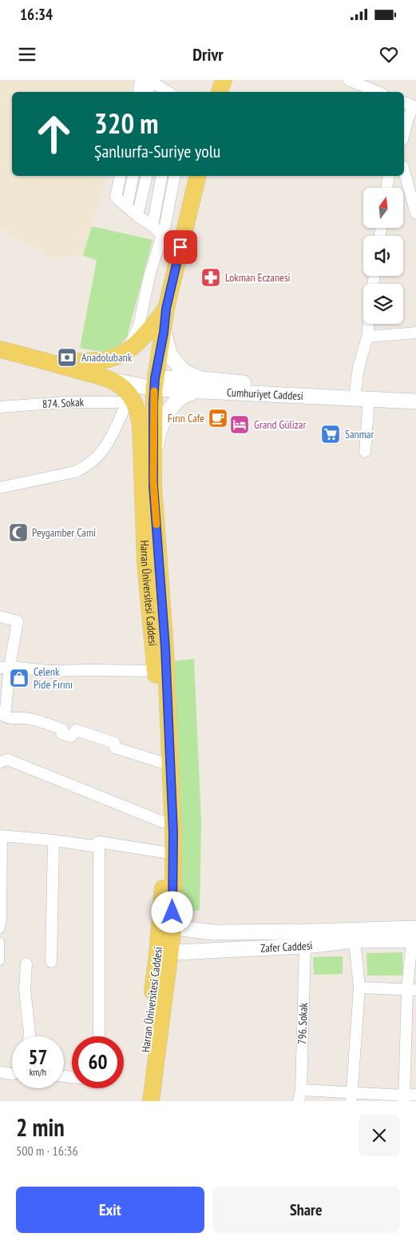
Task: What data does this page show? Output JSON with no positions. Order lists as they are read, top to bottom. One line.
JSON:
{"streets":{"main road":["Cumhuriyet Caddesi","Harran Üniversitesi Caddesi","Zafer Caddesi"],"street":["874. Sokak","796. Sokak"]},"crossings":[["Cumhuriyet Caddesi","Harran Üniversitesi Caddesi"],["Harran Üniversitesi Caddesi","Zafer Caddesi"],["Zafer Caddesi","796. Sokak"]],"places":{"pharmacy":["Lokman Eczanesi"],"bank":["Anadolubank"],"cafe":["Fırın Cafe"],"hotel":["Grand Gülizar"],"supermarket":["Sanmar"],"mosque":["Peygamber Cami"],"shop":["Celenk Pide Fırını"]},"north":"top","page":{"status":"16:34","header":"Drivr","turn":["320 m","Şanlıurfa-Suriye yolu"],"speed":"57 km/h","limit":"60","heading":["2 min","500 m · 16:36"],"buttons":["Exit","Share"]}}
